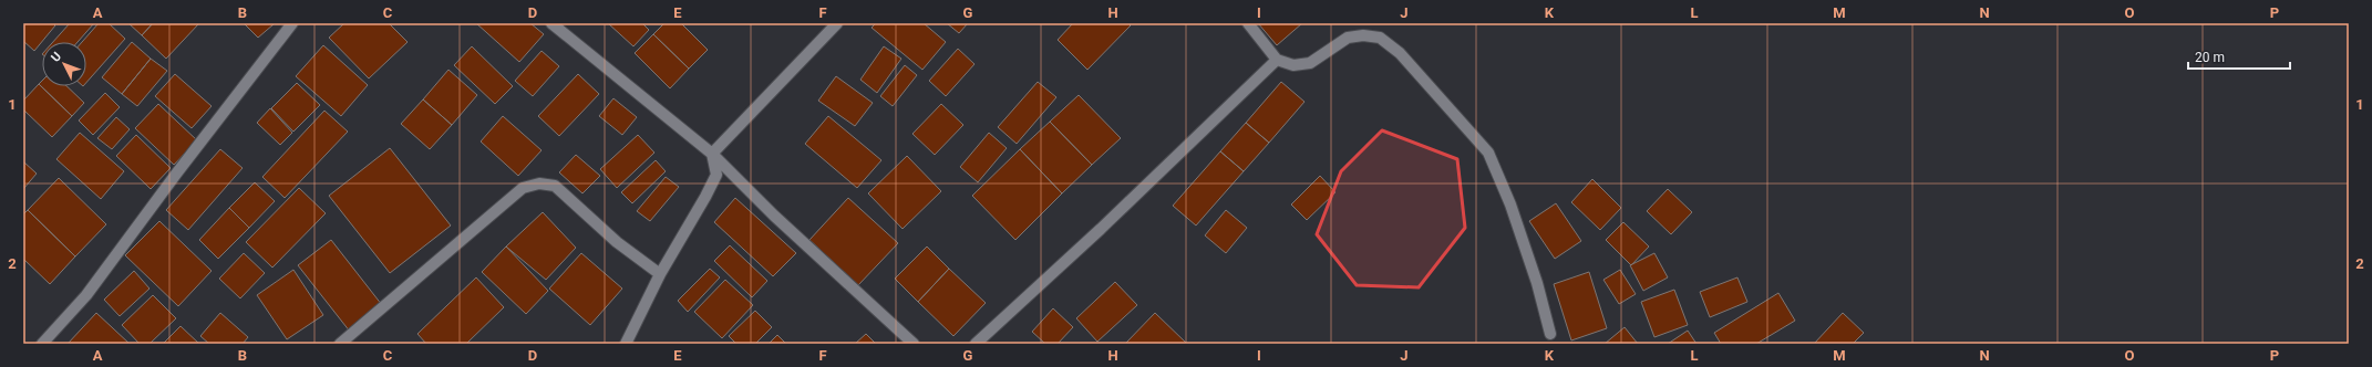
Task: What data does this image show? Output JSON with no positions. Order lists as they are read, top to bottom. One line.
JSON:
{"scale_bar":"20 m","north":"top left","grid":{"columns":["A","B","C","D","E","F","G","H","I","J","K","L","M","N","O","P"],"rows":["1","2"]}}
